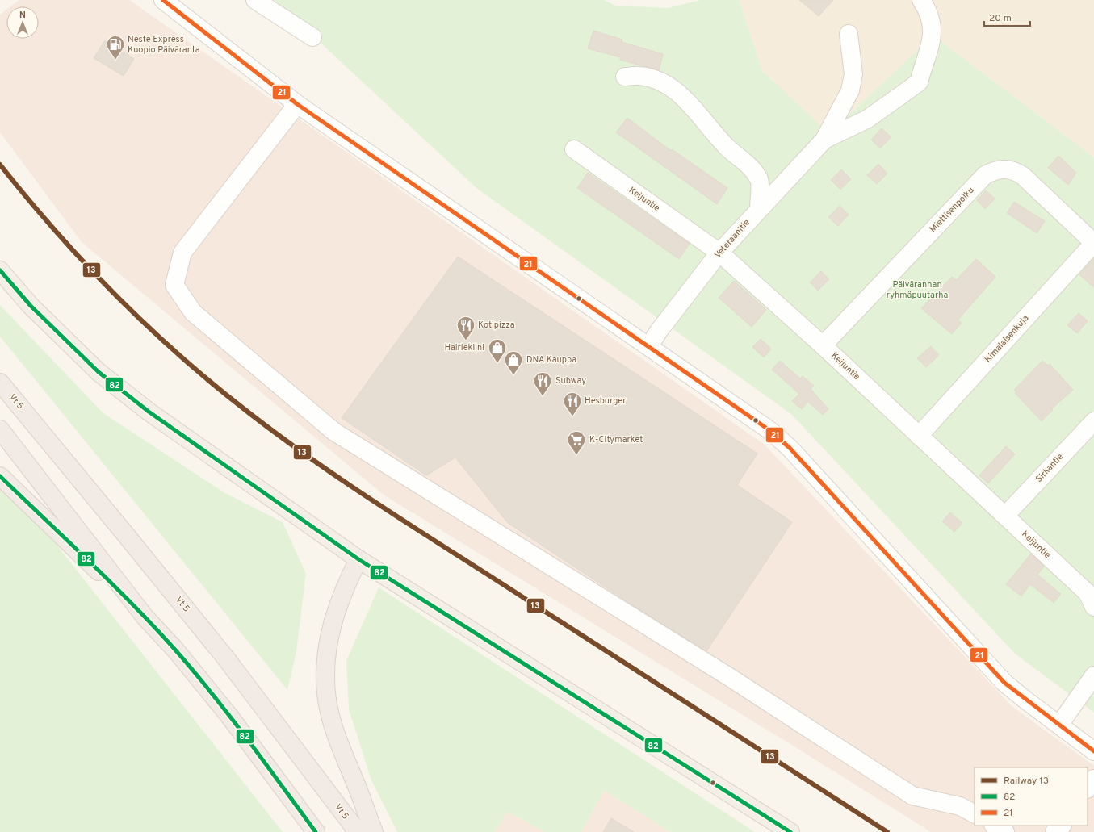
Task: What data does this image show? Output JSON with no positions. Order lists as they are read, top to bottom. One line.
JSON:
{"streets":{"highway":["Vt 5"],"street":["Keijuntie","Miettisenpolku","Veteraanitie","Kimalaisenkuja","Sirkantie"]},"crossings":[["Keijuntie","Miettisenpolku"],["Keijuntie","Veteraanitie"],["Keijuntie","Kimalaisenkuja"],["Keijuntie","Sirkantie"],["Miettisenpolku","Kimalaisenkuja"]],"parks":["Päivärannan ryhmäpuutarha"],"places":{"fuel station":["Neste Express Kuopio Päiväranta"],"restaurant":["Kotipizza","Subway","Hesburger"],"shop":["Hairlekiini","DNA Kauppa"],"supermarket":["K-Citymarket"]},"lines":["transit line 21","rail line 13","transit line 82"],"legend":["Railway 13","82","21"],"scale_bar":"20 m","north":"top"}
